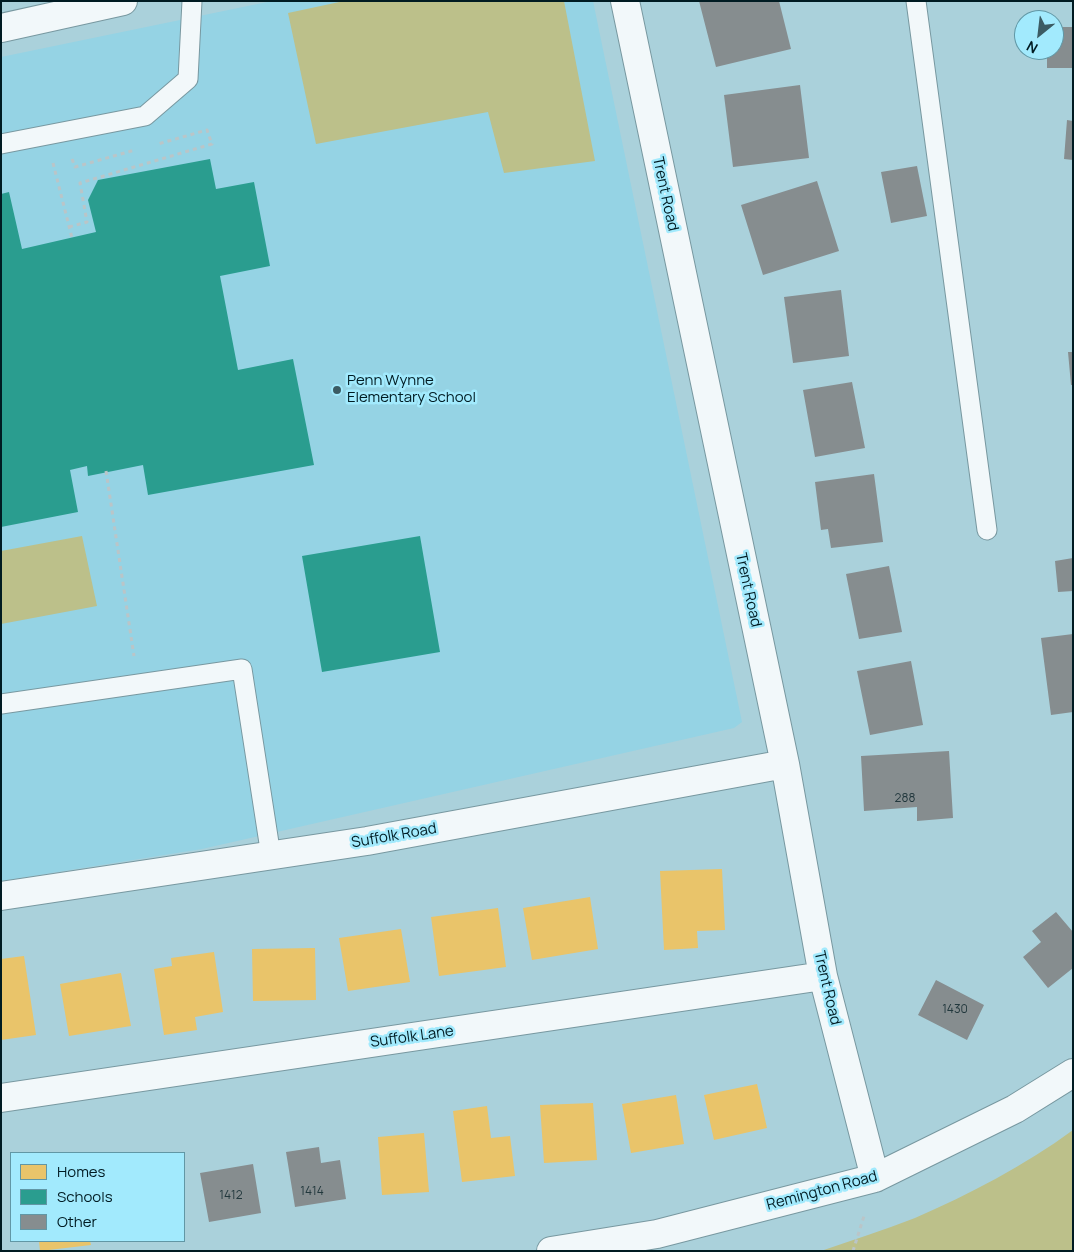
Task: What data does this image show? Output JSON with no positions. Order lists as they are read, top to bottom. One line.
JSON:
{"streets":{"street":["Trent Road","Suffolk Road","Suffolk Lane","Remington Road"]},"crossings":[["Trent Road","Suffolk Road"],["Trent Road","Suffolk Lane"],["Trent Road","Remington Road"]],"places":["Penn Wynne Elementary School"],"house_numbers":["288","1430","1414","1412"],"legend":["Homes","Schools","Other"],"north":"bottom left"}
